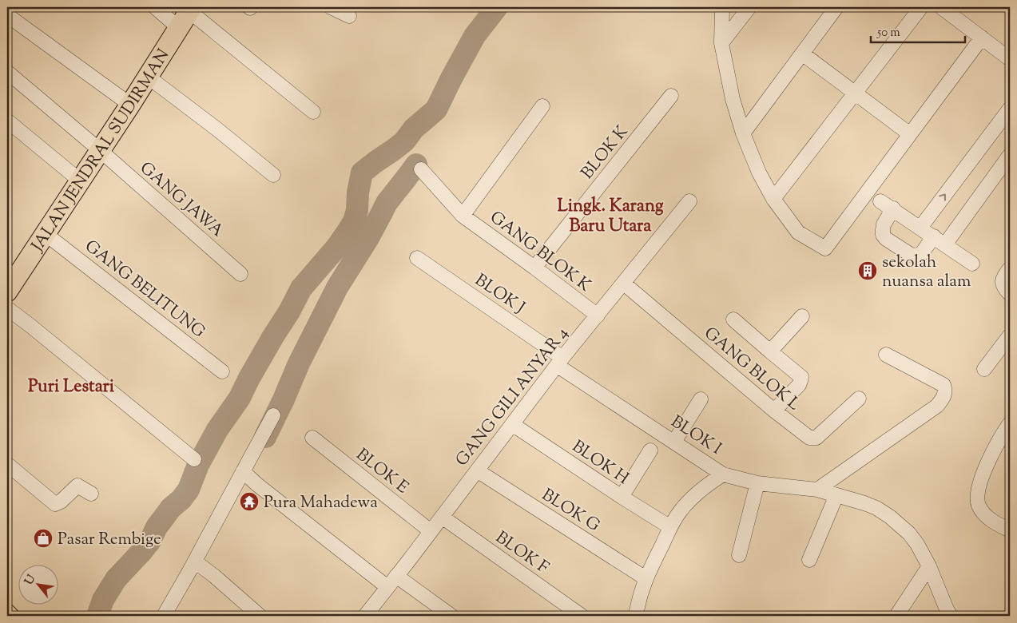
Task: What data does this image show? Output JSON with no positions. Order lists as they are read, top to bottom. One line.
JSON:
{"streets":{"highway":["JALAN JENDRAL SUDIRMAN"],"street":["BLOK K","GANG JAWA","GANG BLOK K","GANG BELITUNG","BLOK J","GANG BLOK L","GANG GILI ANYAR 4","BLOK I","BLOK H","BLOK E","BLOK G","BLOK F"]},"crossings":[["JALAN JENDRAL SUDIRMAN","GANG JAWA"],["JALAN JENDRAL SUDIRMAN","GANG BELITUNG"],["BLOK K","GANG BLOK K"],["GANG BLOK K","GANG GILI ANYAR 4"],["BLOK J","GANG GILI ANYAR 4"],["BLOK J","BLOK I"],["GANG BLOK L","GANG GILI ANYAR 4"],["GANG GILI ANYAR 4","BLOK I"],["GANG GILI ANYAR 4","BLOK H"],["GANG GILI ANYAR 4","BLOK E"],["GANG GILI ANYAR 4","BLOK G"],["GANG GILI ANYAR 4","BLOK F"]],"districts":["Lingk. Karang Baru Utara","Puri Lestari"],"places":{"building":["sekolah nuansa alam"],"temple":["Pura Mahadewa"],"shop":["Pasar Rembige"]},"scale_bar":"50 m","north":"top left"}
